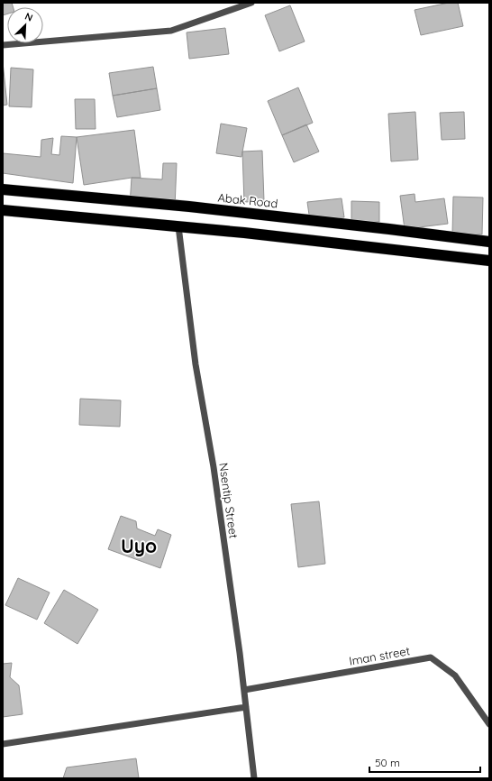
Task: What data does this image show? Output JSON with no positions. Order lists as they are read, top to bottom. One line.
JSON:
{"streets":{"highway":["Abak Road"],"street":["Nsentip Street","Iman street"]},"crossings":[["Nsentip Street","Iman street"]],"districts":["Uyo"],"scale_bar":"50 m","north":"top right"}
